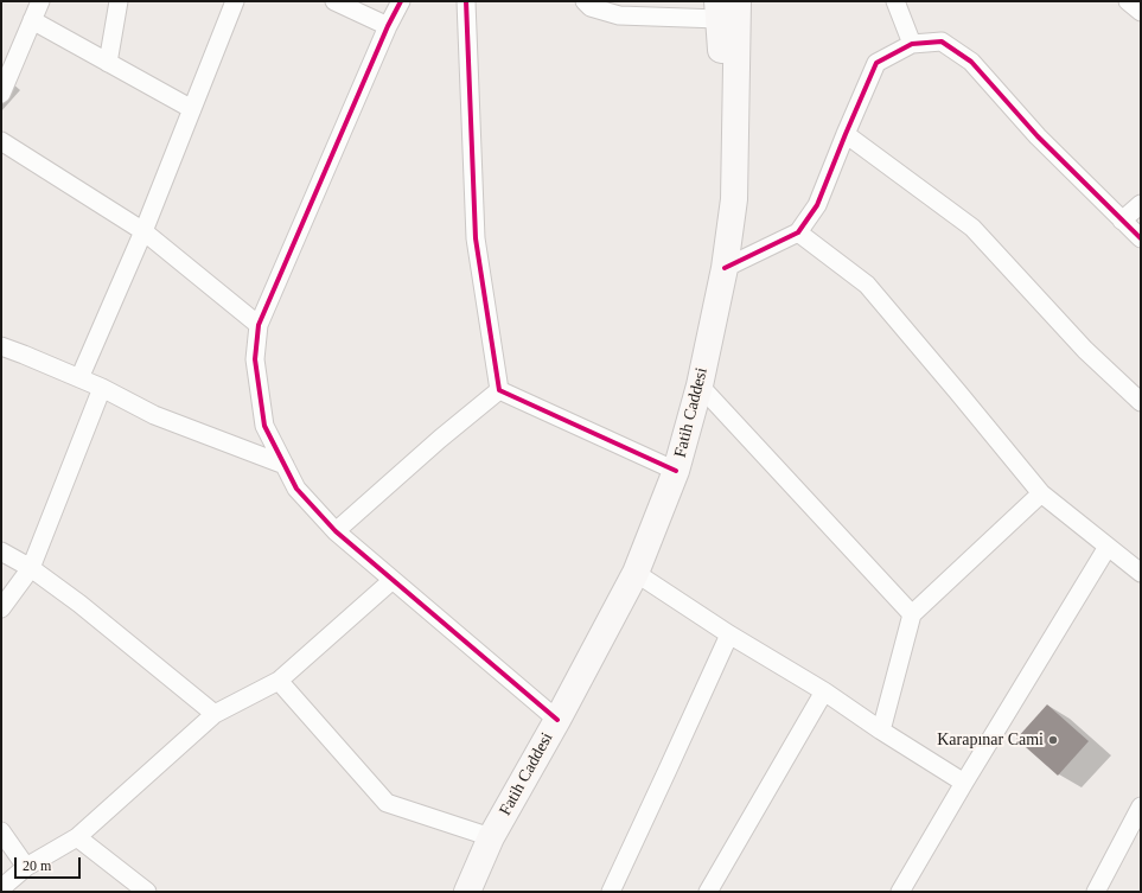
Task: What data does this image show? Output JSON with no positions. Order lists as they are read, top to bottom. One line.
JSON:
{"streets":{"main road":["Fatih Caddesi"]},"places":["Karapınar Cami"],"scale_bar":"20 m"}
